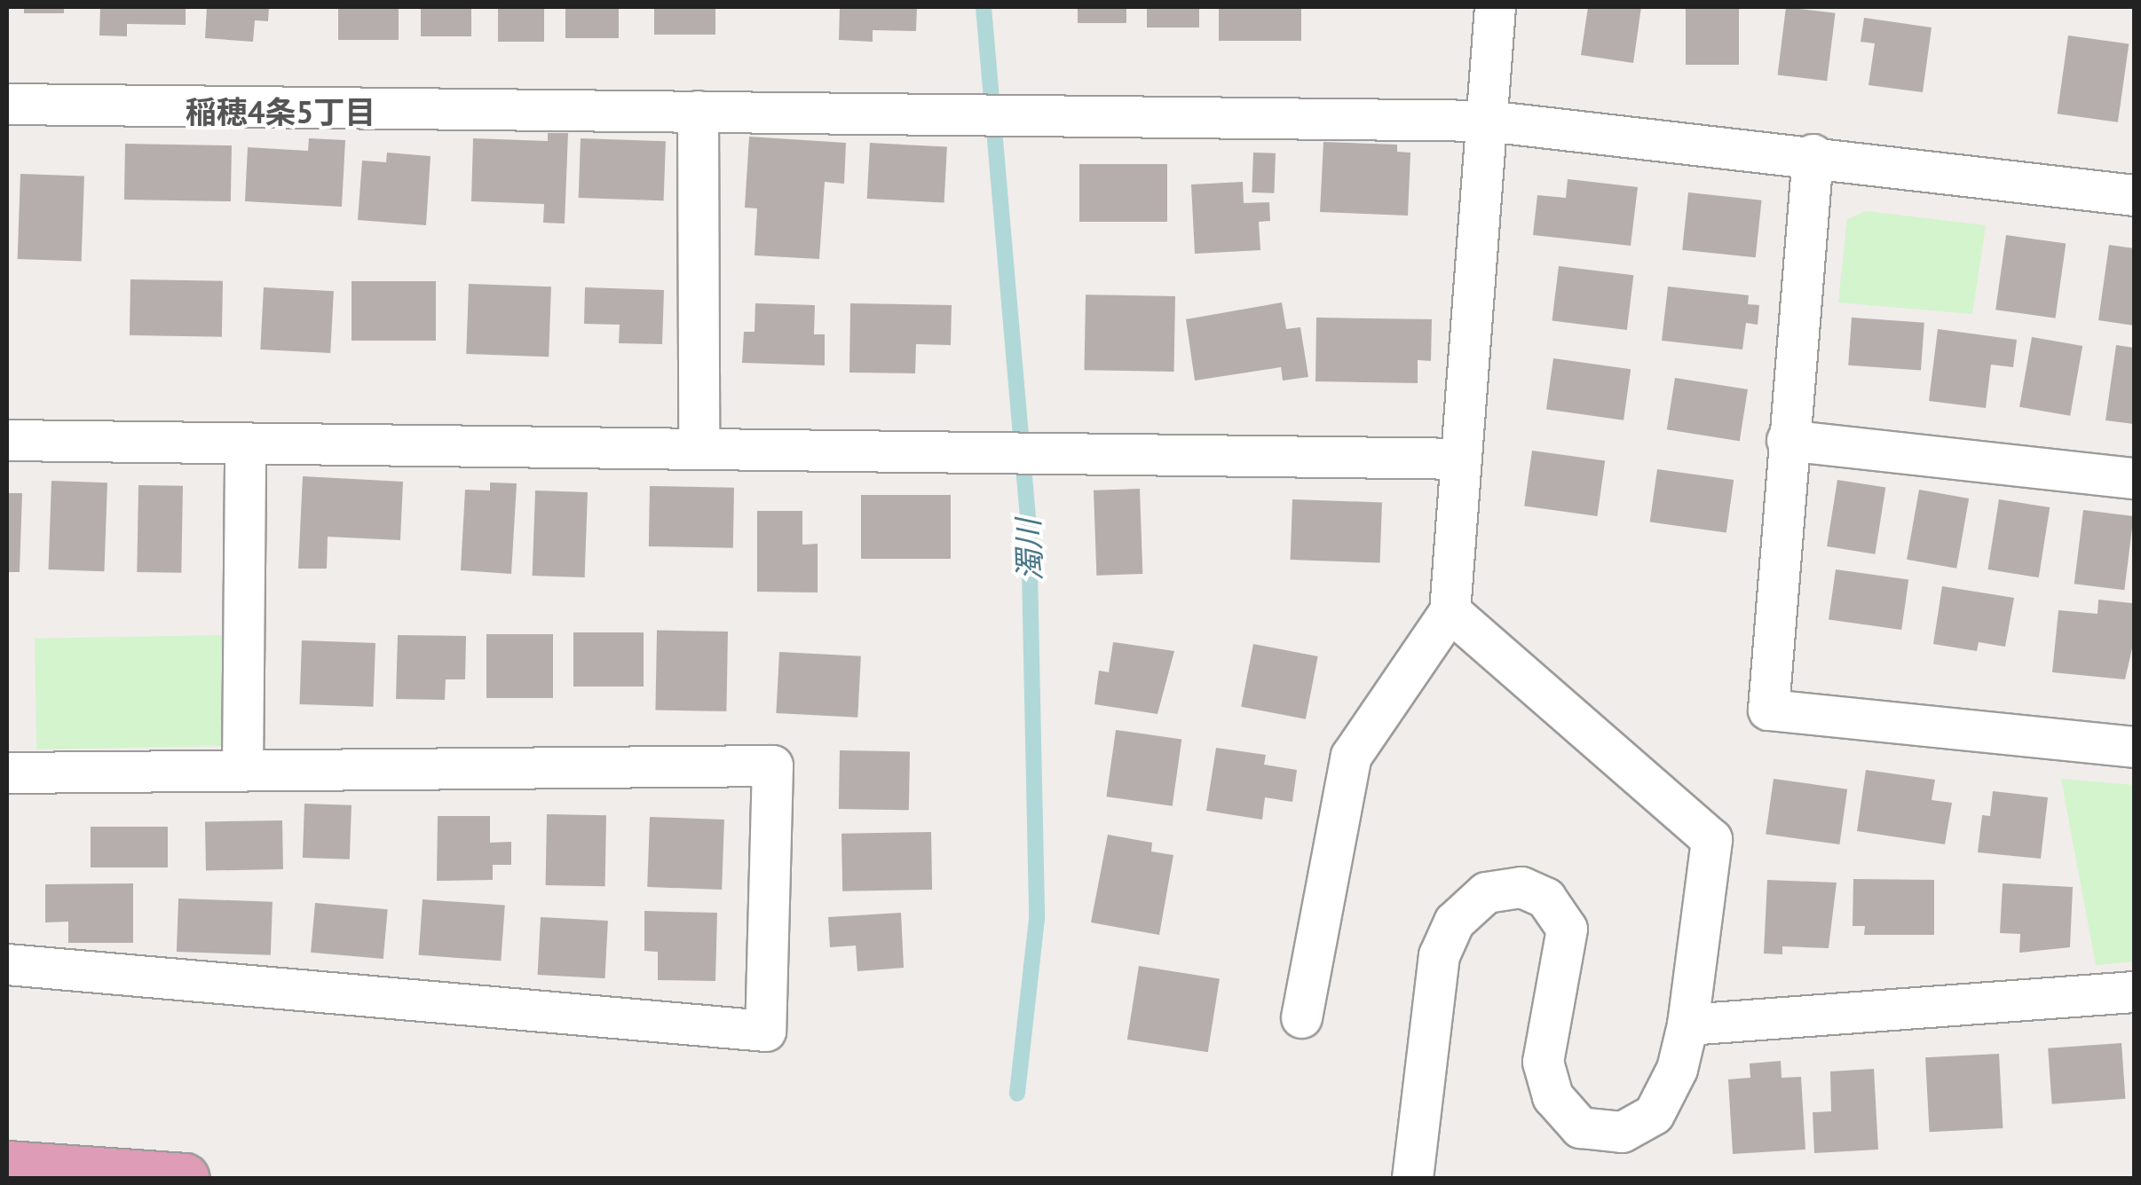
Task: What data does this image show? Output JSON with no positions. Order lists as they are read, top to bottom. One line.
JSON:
{"districts":["稲穂4条5丁目"],"water":["濁川"]}
